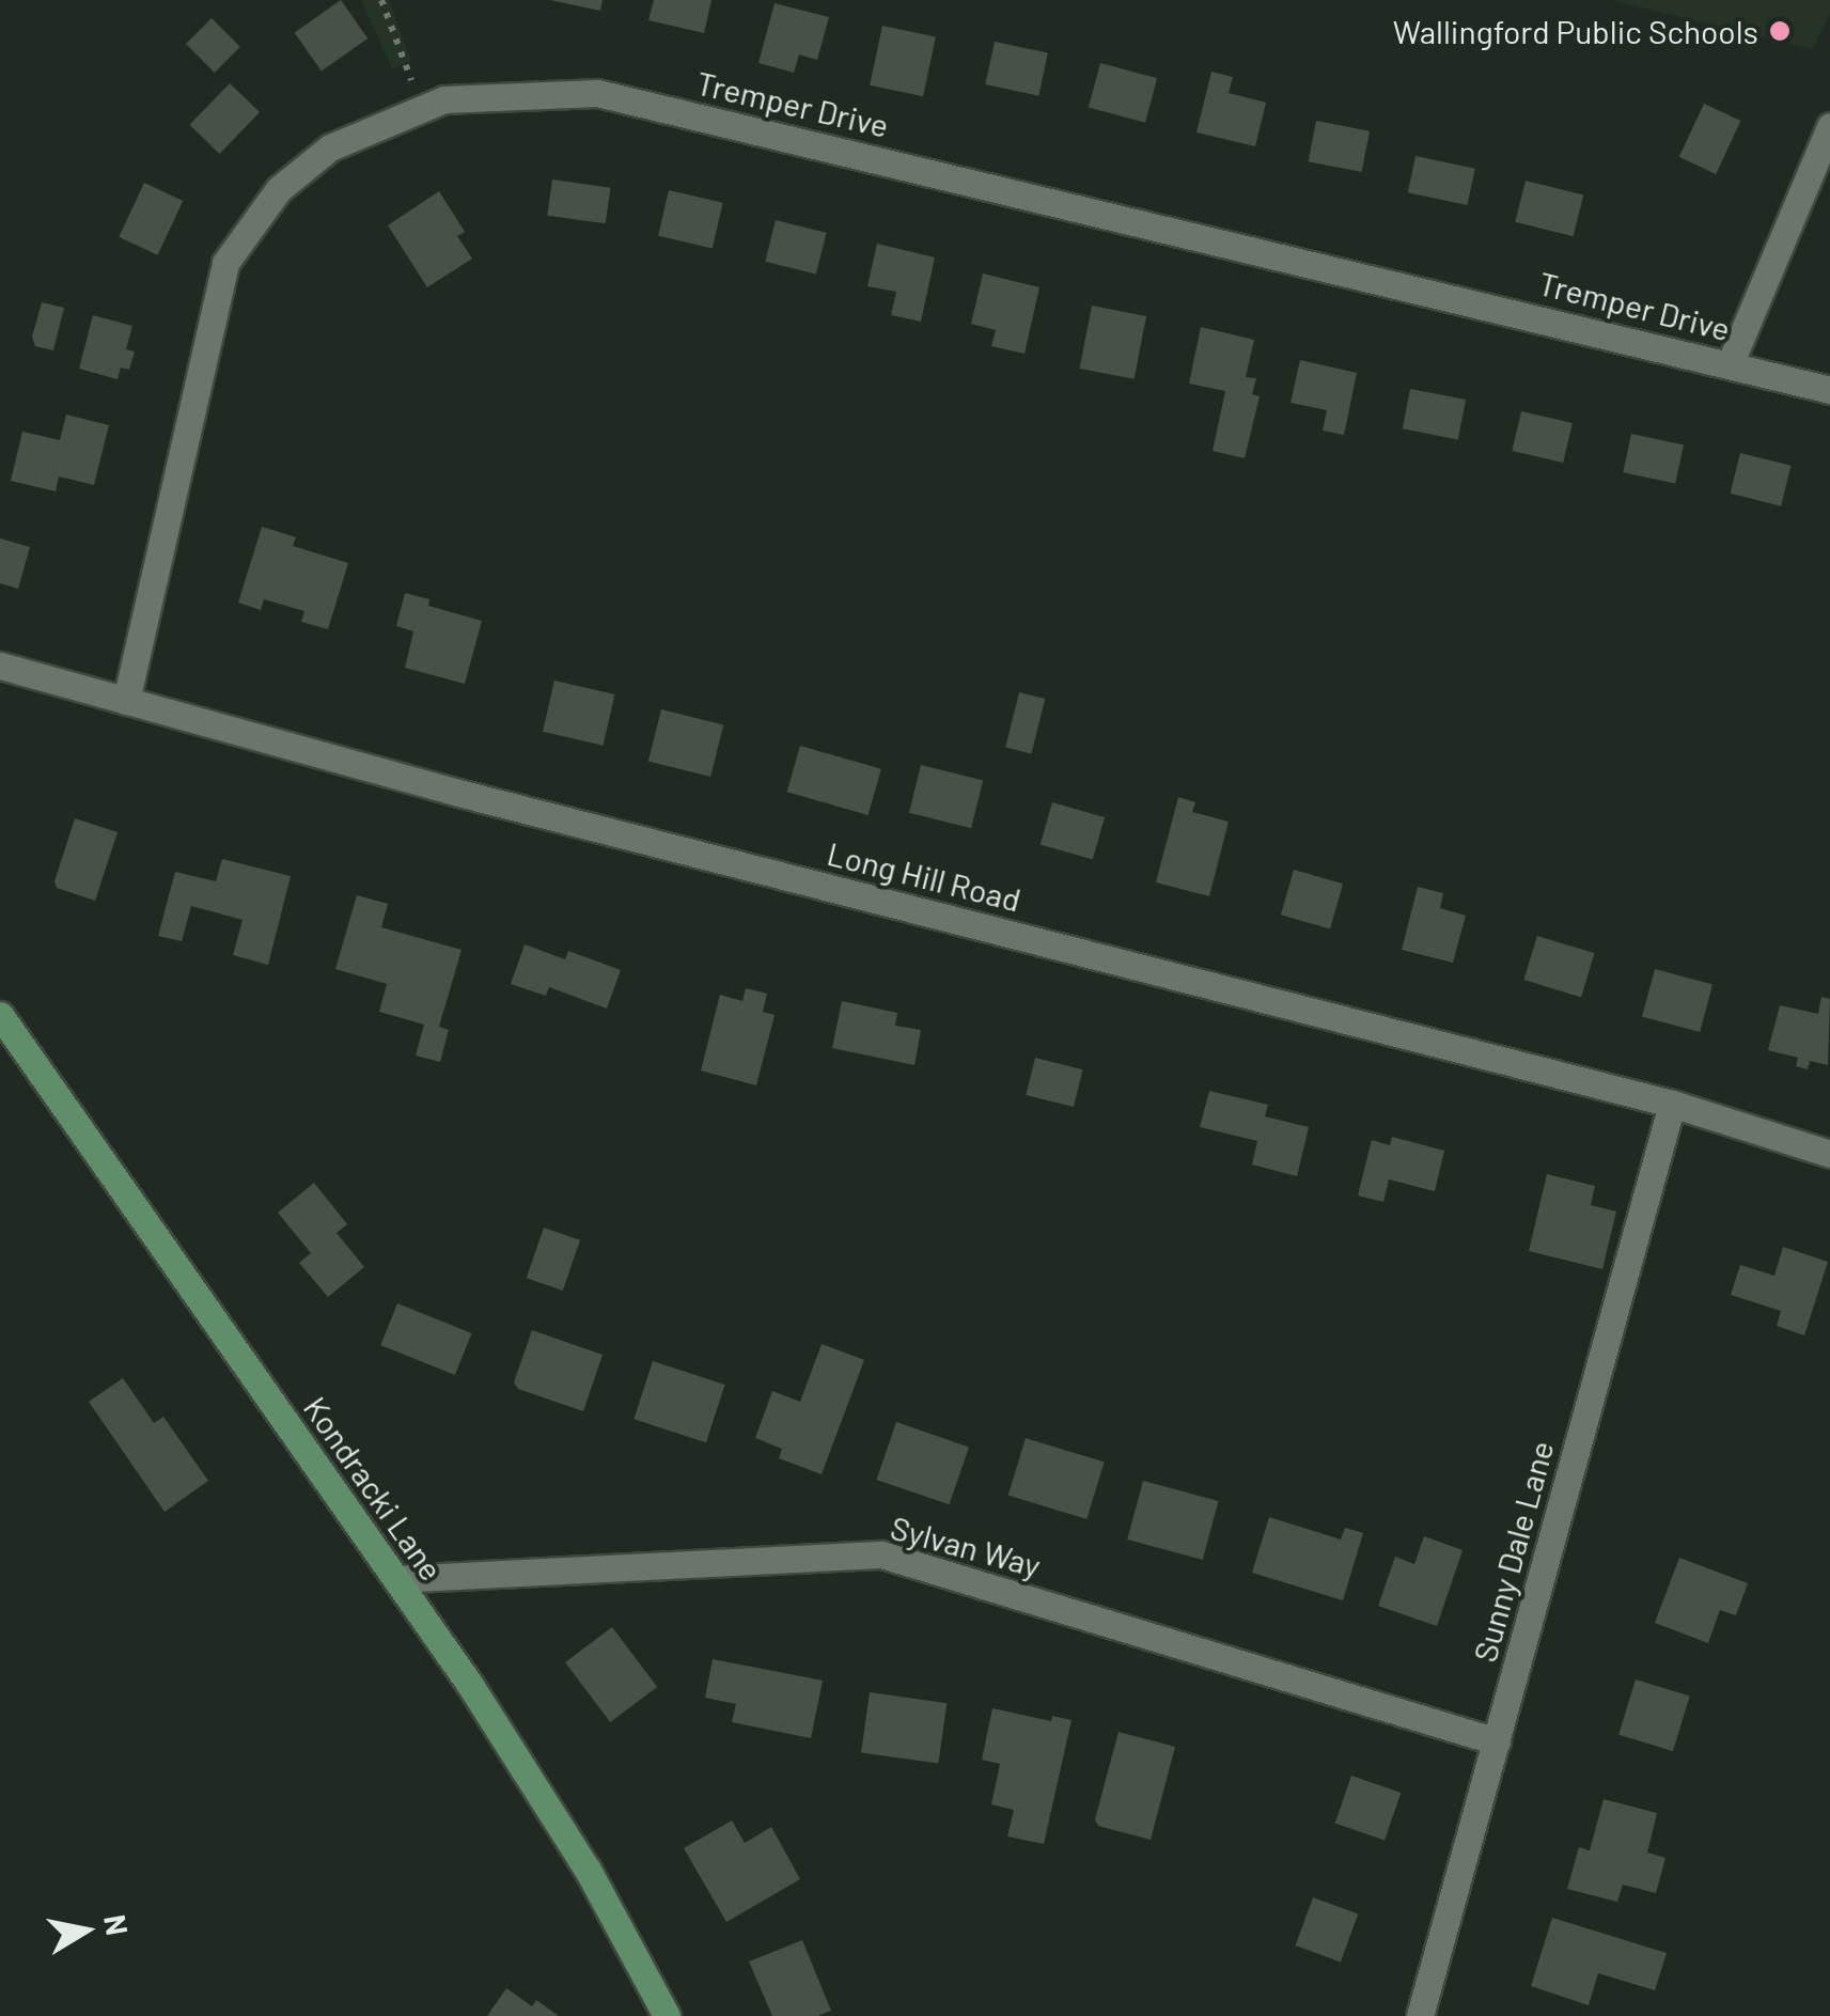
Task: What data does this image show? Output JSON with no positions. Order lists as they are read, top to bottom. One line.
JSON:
{"streets":{"main road":["Kondracki Lane"],"street":["Tremper Drive","Long Hill Road","Sylvan Way","Sunny Dale Lane"]},"crossings":[["Tremper Drive","Long Hill Road"],["Long Hill Road","Sunny Dale Lane"],["Kondracki Lane","Sylvan Way"],["Sylvan Way","Sunny Dale Lane"]],"places":["Wallingford Public Schools"],"north":"right"}
